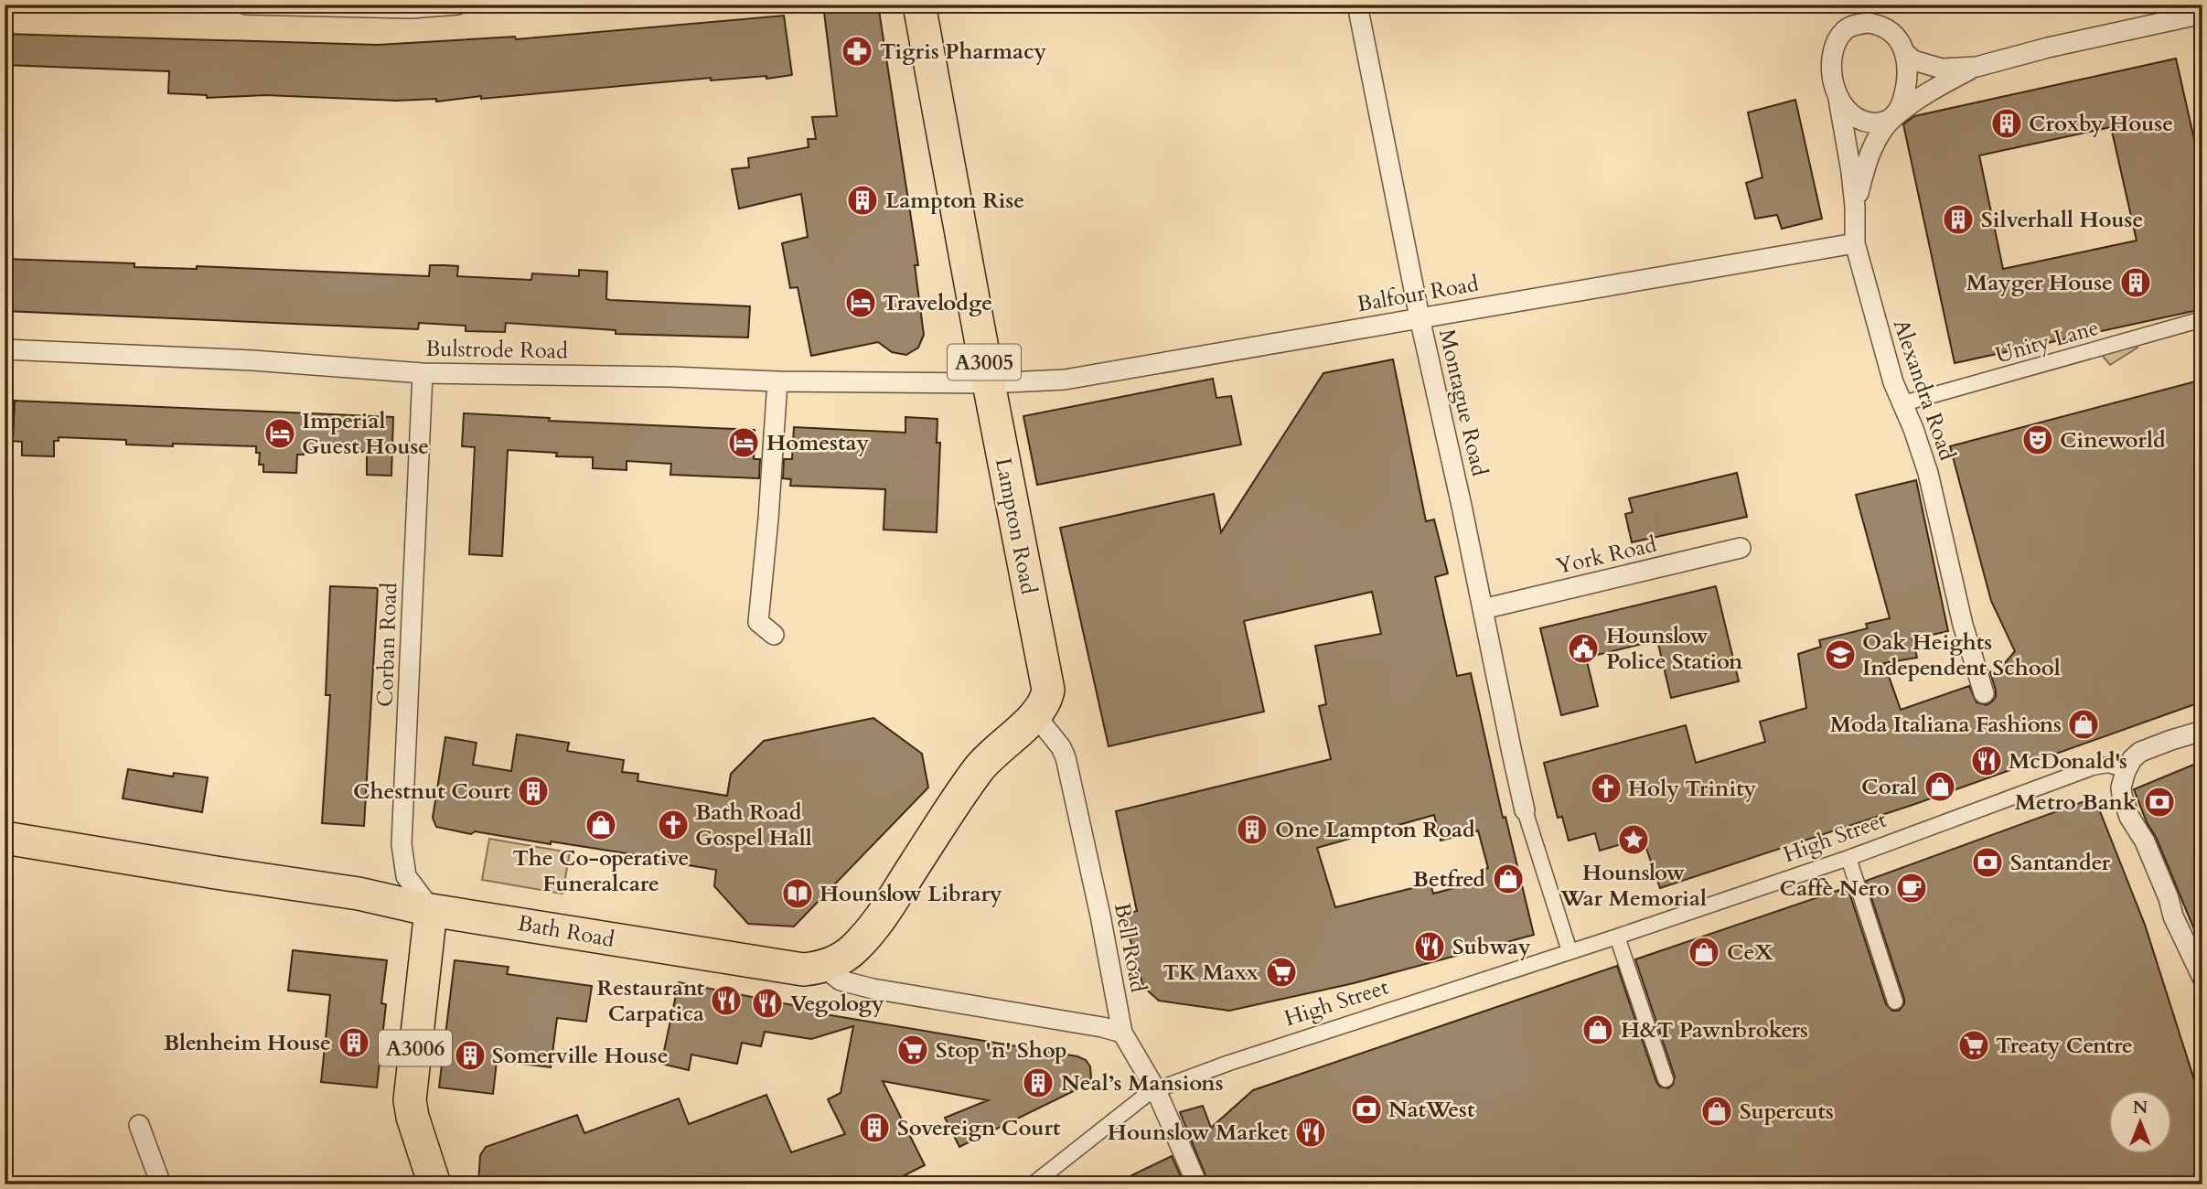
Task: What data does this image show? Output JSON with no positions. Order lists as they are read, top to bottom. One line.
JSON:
{"streets":{"main road":["A3005","Lampton Road","Bath Road","A3006"],"street":["Balfour Road","Unity Lane","Bulstrode Road","Alexandra Road","Montague Road","York Road","Corban Road","High Street","Bell Road"]},"crossings":[["Balfour Road","Bulstrode Road"],["Balfour Road","Alexandra Road"],["Balfour Road","Montague Road"],["Balfour Road","Lampton Road"],["Unity Lane","Alexandra Road"],["Bulstrode Road","Lampton Road"],["Bulstrode Road","Corban Road"],["Montague Road","York Road"],["Lampton Road","Bath Road"],["Lampton Road","Bell Road"],["Corban Road","Bath Road"],["Corban Road","A3006"],["High Street","Bell Road"],["Bath Road","A3006"]],"places":{"pharmacy":["Tigris Pharmacy"],"building":["Croxby House","Lampton Rise","Silverhall House","Mayger House","Chestnut Court","One Lampton Road","Blenheim House","Somerville House","Neal’s Mansions","Sovereign Court"],"hotel":["Travelodge","Imperial Guest House","Homestay"],"theatre":["Cineworld"],"public building":["Hounslow Police Station"],"school or university":["Oak Heights Independent School"],"shop":["Moda Italiana Fashions","Coral","The Co-operative Funeralcare","Betfred","CeX","H&T Pawnbrokers","Supercuts"],"restaurant":["McDonald's","Subway","Restaurant Carpatica","Vegology","Hounslow Market"],"church":["Holy Trinity","Bath Road Gospel Hall"],"bank":["Metro Bank","Santander","NatWest"],"place":["Hounslow War Memorial"],"cafe":["Caffè Nero"],"library":["Hounslow Library"],"supermarket":["TK Maxx","Treaty Centre","Stop 'n' Shop"]},"north":"top"}
